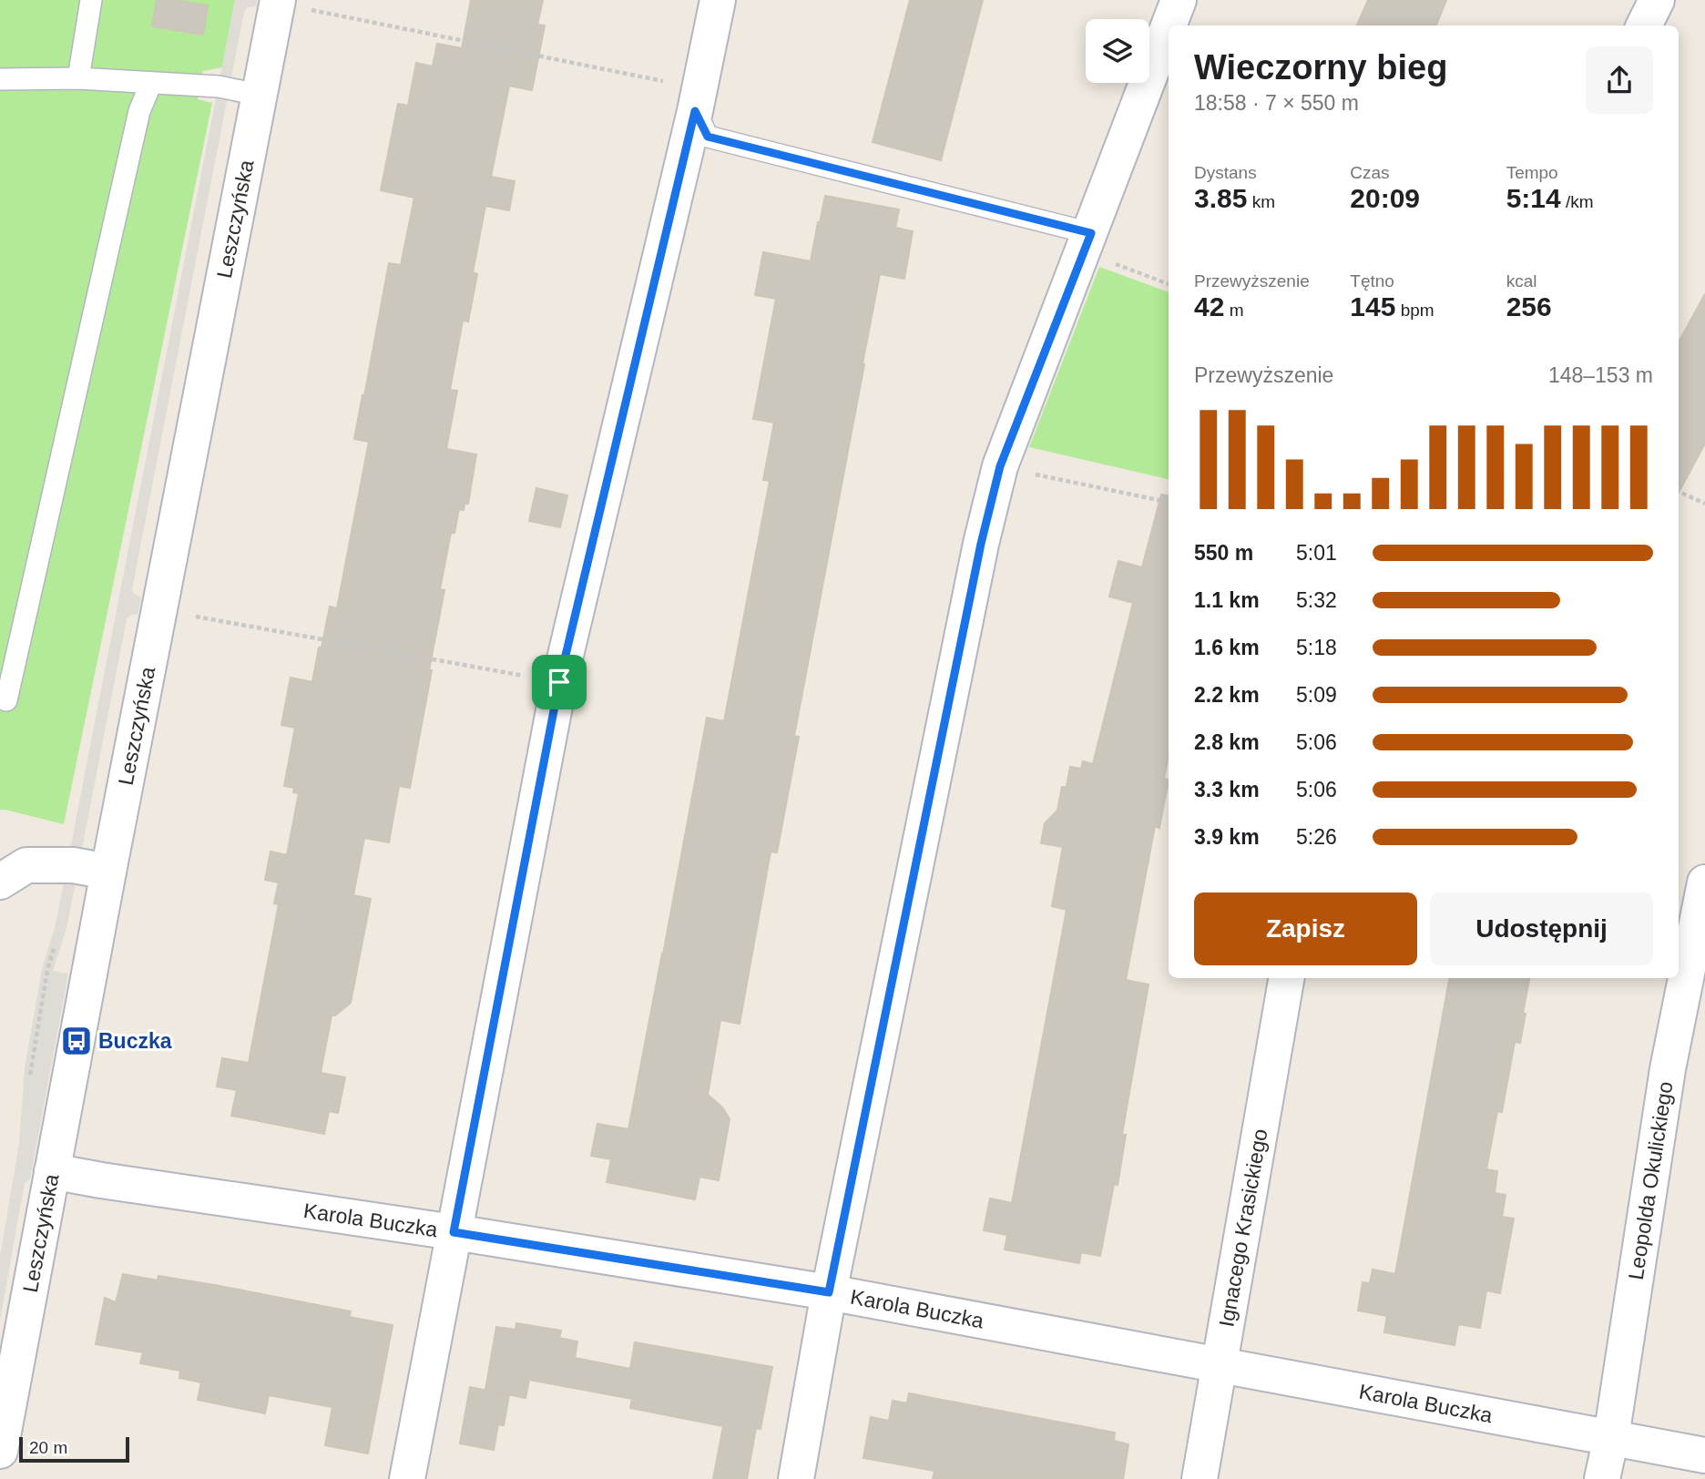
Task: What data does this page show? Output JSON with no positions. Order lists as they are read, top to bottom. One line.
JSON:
{"streets":{"street":["Leszczyńska","Leopolda Okulickiego","Karola Buczka","Ignacego Krasickiego"]},"crossings":[["Leszczyńska","Karola Buczka"],["Leopolda Okulickiego","Karola Buczka"],["Karola Buczka","Ignacego Krasickiego"]],"places":{"bus stop":["Buczka"]},"scale_bar":"20 m","page":{"heading":["Wieczorny bieg","18:58 · 7 × 550 m"],"stats":[["Dystans","3.85 km"],["Czas","20:09"],["Tempo","5:14 /km"],["Przewyższenie","42 m"],["Tętno","145 bpm"],["kcal","256"]],"chart":["Przewyższenie","148–153 m"],"list":[{"name":"550 m","note":"5:01"},{"name":"1.1 km","note":"5:32"},{"name":"1.6 km","note":"5:18"},{"name":"2.2 km","note":"5:09"},{"name":"2.8 km","note":"5:06"},{"name":"3.3 km","note":"5:06"},{"name":"3.9 km","note":"5:26"}],"buttons":["Zapisz","Udostępnij"],"scale":"20 m"}}
